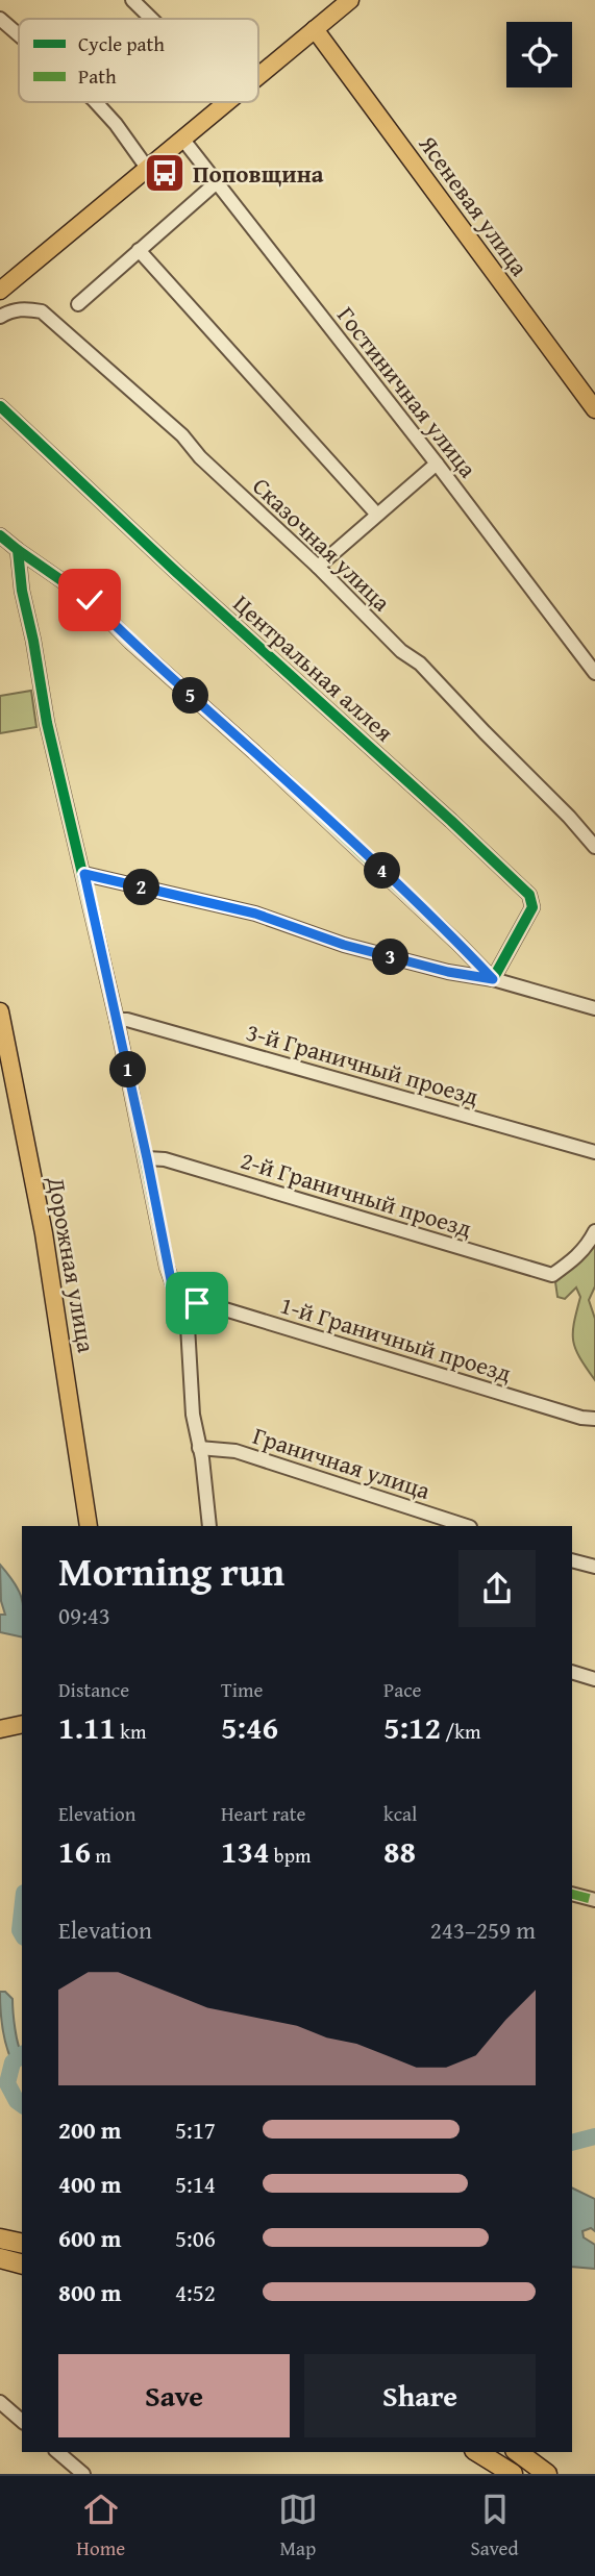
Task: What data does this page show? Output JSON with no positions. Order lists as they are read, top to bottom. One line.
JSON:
{"streets":{"main road":["Ясеневая улица","Дорожная улица"],"street":["Гостиничная улица","Сказочная улица","Центральная аллея","3-й Граничный проезд","2-й Граничный проезд","1-й Граничный проезд","Граничная улица"]},"places":{"bus stop":["Поповщина"]},"legend":["Cycle path","Path"],"page":{"pins":["5","4","2","3","1"],"heading":["Morning run","09:43"],"stats":[["Distance","1.11 km"],["Time","5:46"],["Pace","5:12 /km"],["Elevation","16 m"],["Heart rate","134 bpm"],["kcal","88"]],"chart":["Elevation","243–259 m"],"list":[{"name":"200 m","note":"5:17"},{"name":"400 m","note":"5:14"},{"name":"600 m","note":"5:06"},{"name":"800 m","note":"4:52"}],"buttons":["Save","Share"],"tabs":["Home","Map","Saved"]}}
